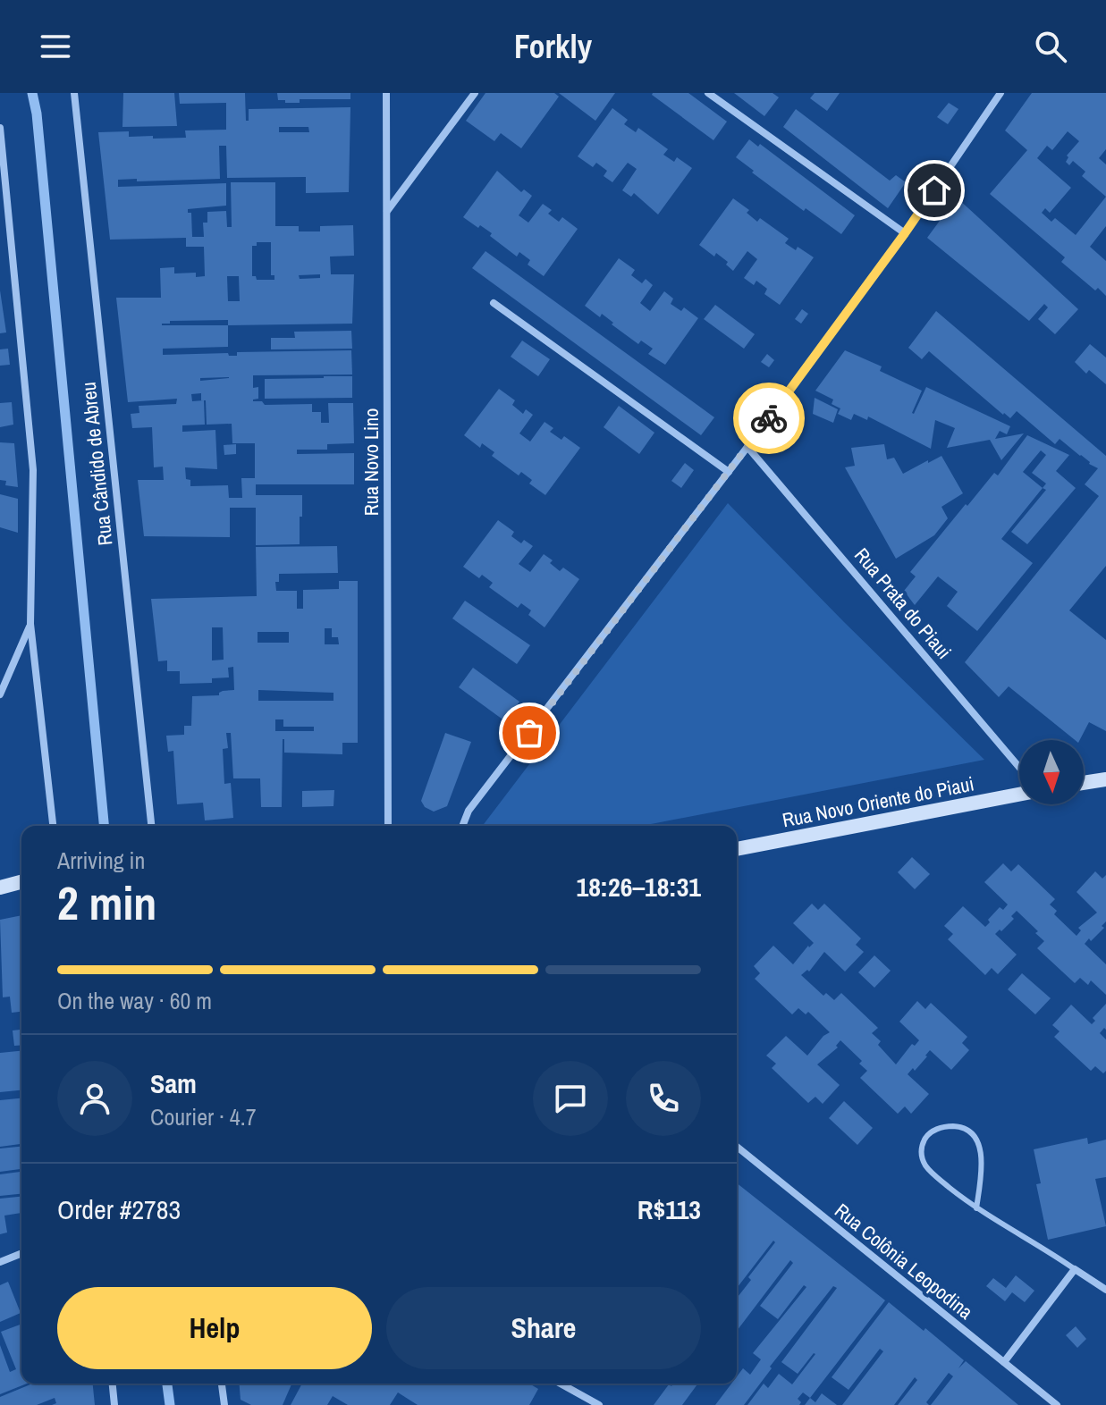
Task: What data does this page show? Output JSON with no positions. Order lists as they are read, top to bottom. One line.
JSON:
{"streets":{"street":["Rua Novo Lino","Rua Cândido de Abreu","Rua Prata do Piaui","Rua Novo Oriente do Piaui","Rua Colônia Leopodina"]},"north":"bottom","page":{"header":"Forkly","heading":["2 min","Arriving in","18:26–18:31"],"panel":["Sam","Courier · 4.7","Order #2783","R$113"],"bar":"On the way · 60 m","buttons":["Help","Share"]}}
